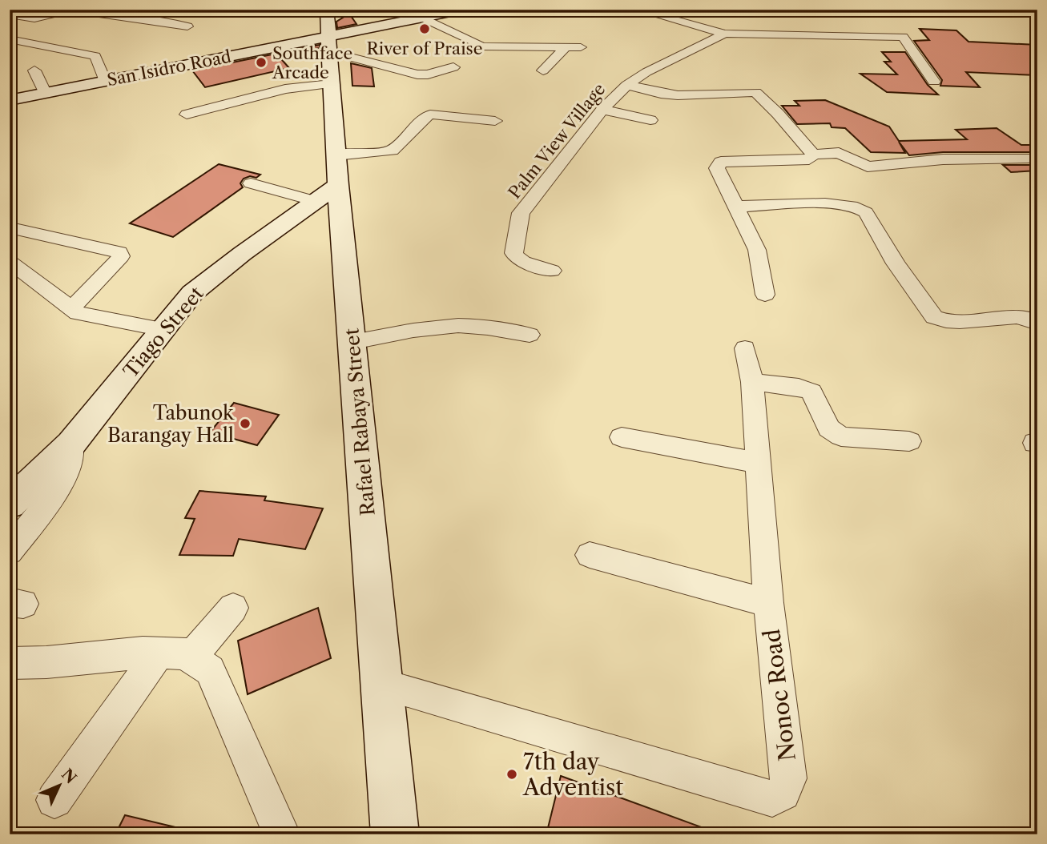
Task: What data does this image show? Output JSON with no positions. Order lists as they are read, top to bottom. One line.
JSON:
{"streets":{"street":["San Isidro Road","Palm View Village","Tiago Street","Rafael Rabaya Street","Nonoc Road"]},"crossings":[["San Isidro Road","Rafael Rabaya Street"],["Tiago Street","Rafael Rabaya Street"],["Rafael Rabaya Street","Nonoc Road"]],"places":["River of Praise","Southface Arcade","Tabunok Barangay Hall","7th day Adventist"],"north":"top right"}
